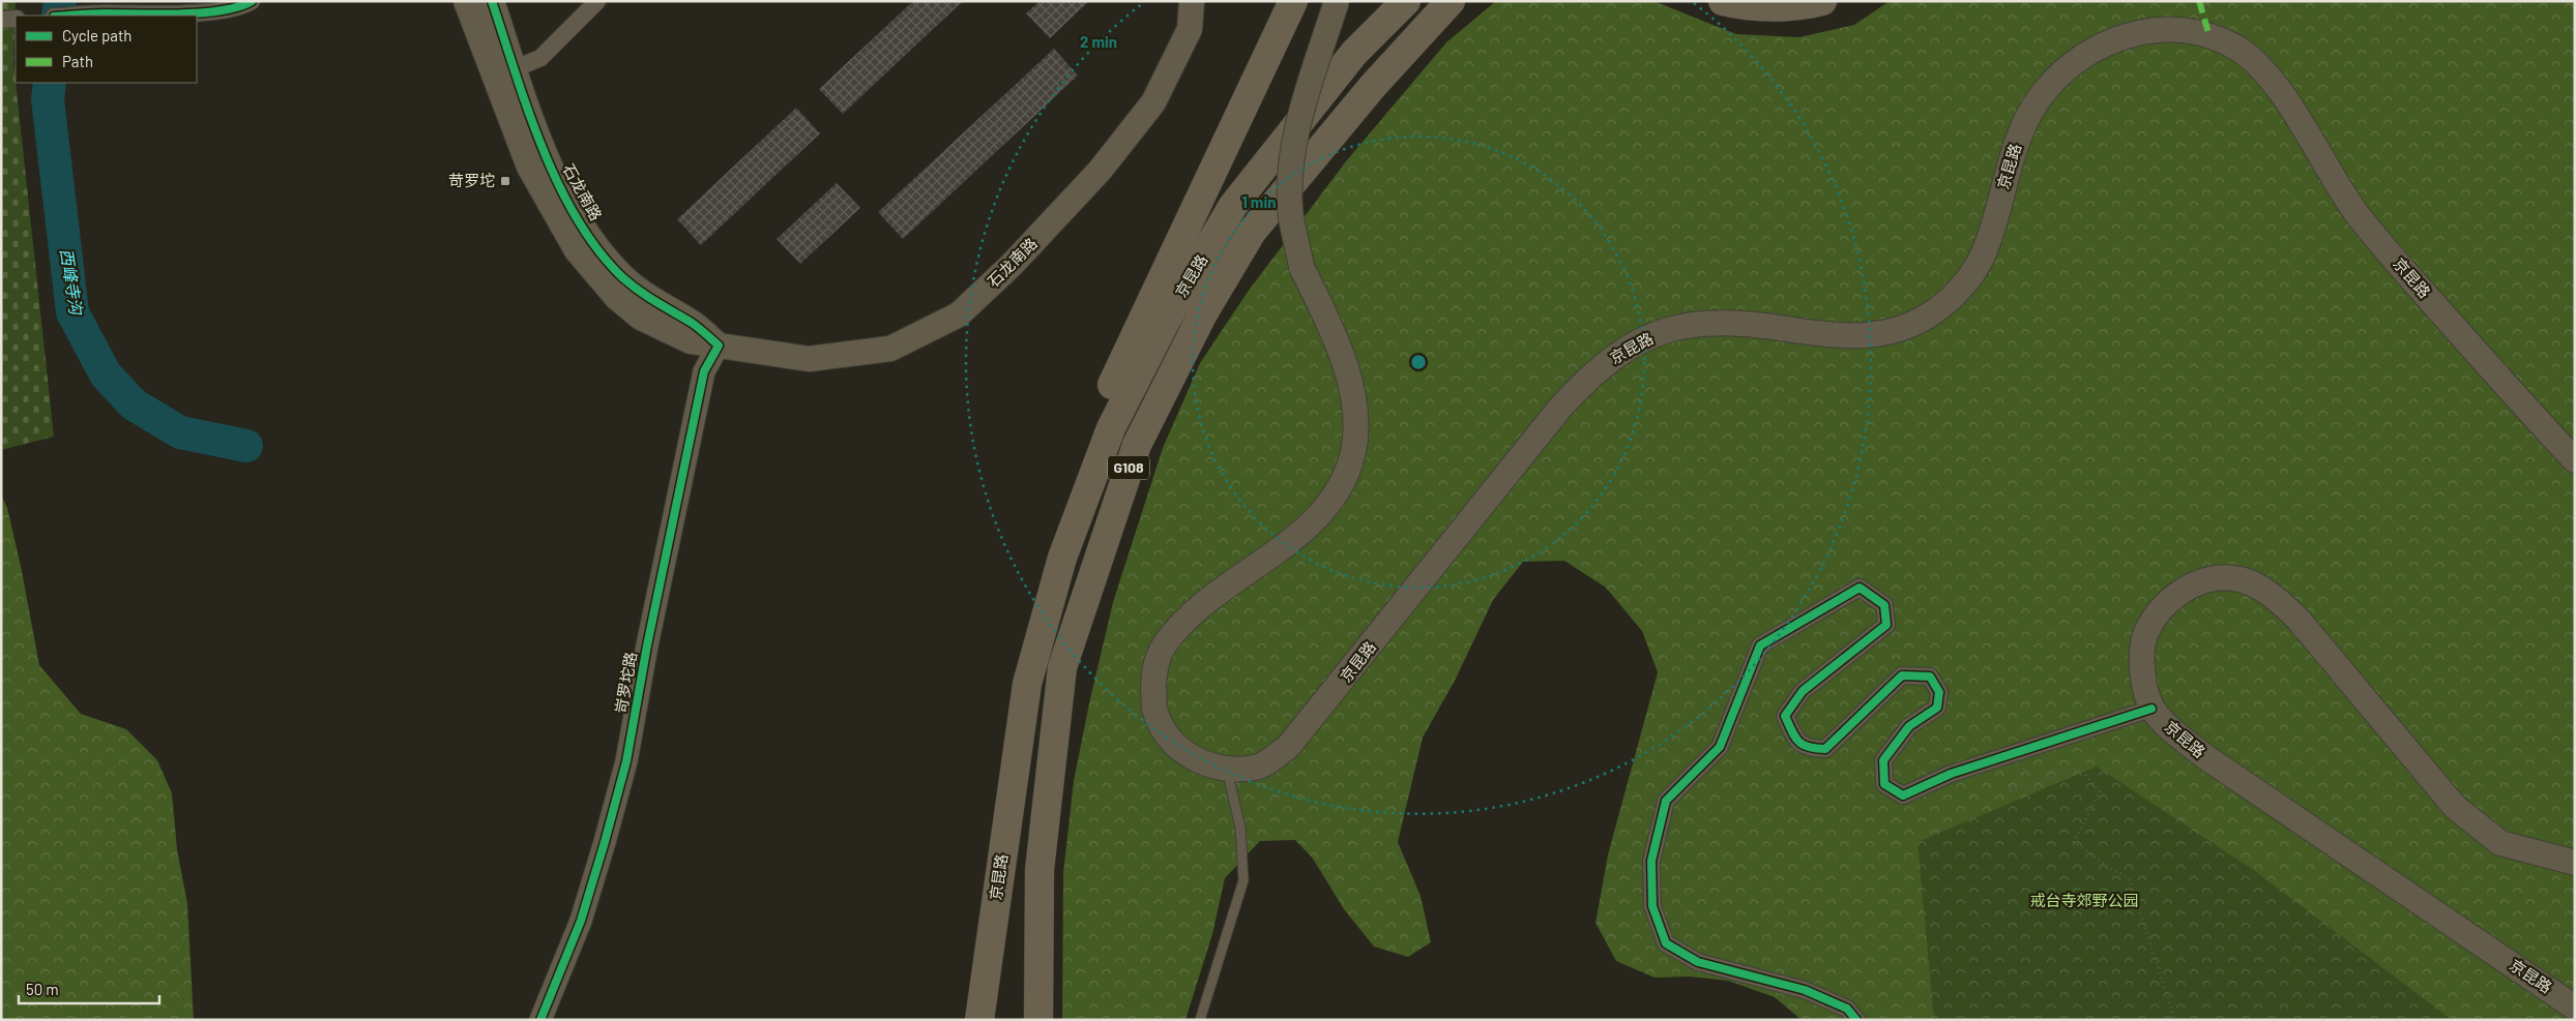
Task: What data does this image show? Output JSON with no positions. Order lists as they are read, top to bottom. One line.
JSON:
{"streets":{"highway":["京昆路","G108"],"main road":["石龙南路"],"street":["岢罗坨路"]},"crossings":[["石龙南路","岢罗坨路"]],"water":["西峰寺沟"],"parks":["戒台寺郊野公园"],"places":{"transit":["苛罗坨"]},"legend":["Cycle path","Path"],"scale_bar":"50 m","rings":["2 min","1 min"]}
